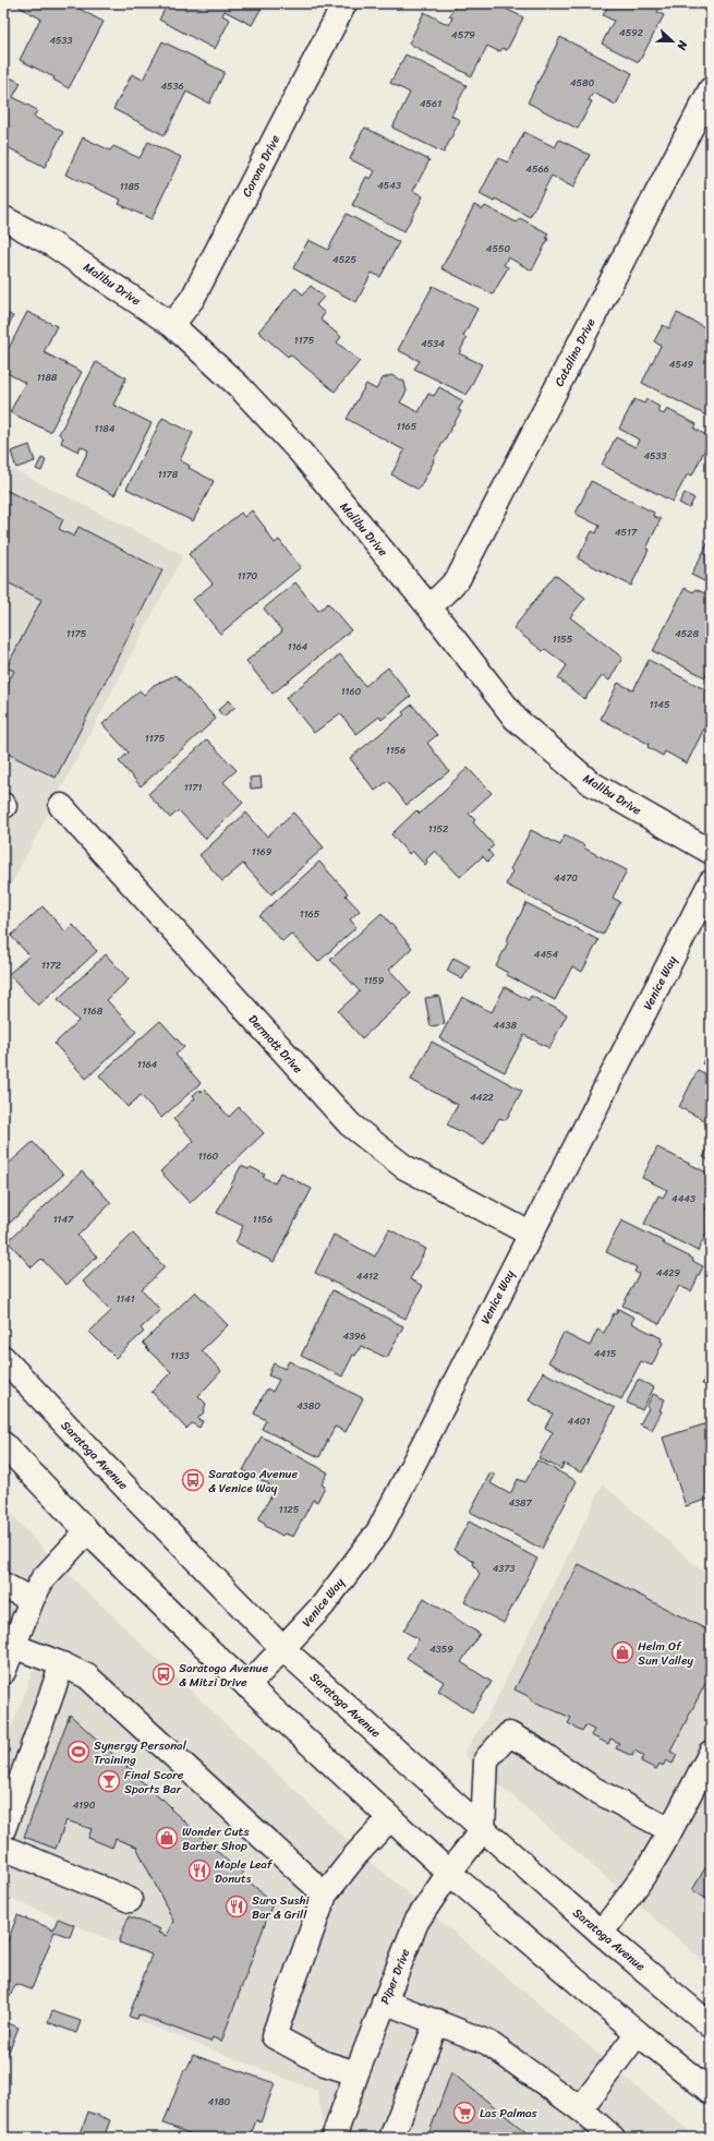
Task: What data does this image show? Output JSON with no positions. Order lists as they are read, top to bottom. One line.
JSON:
{"streets":{"street":["Corona Drive","Malibu Drive","Catalina Drive","Venice Way","Dermott Drive","Saratoga Avenue","Piper Drive"]},"crossings":[["Corona Drive","Malibu Drive"],["Malibu Drive","Catalina Drive"],["Venice Way","Dermott Drive"],["Venice Way","Saratoga Avenue"],["Saratoga Avenue","Piper Drive"]],"places":{"bus stop":["Saratoga Avenue & Venice Way","Saratoga Avenue & Mitzi Drive"],"shop":["Helm Of Sun Valley","Wonder Cuts Barber Shop"],"sports":["Synergy Personal Training"],"bar":["Final Score Sports Bar"],"restaurant":["Maple Leaf Donuts","Suro Sushi Bar & Grill"],"supermarket":["Las Palmas"]},"house_numbers":["4592","4579","4533","4580","4536","4561","4566","4543","1185","4550","4525","1175","4534","4549","1188","1165","1184","4533","1178","4517","1170","1175","4528","1155","1164","1160","1145","1175","1156","1171","1152","1169","4470","1165","4454","1172","1159","1168","4438","1164","4422","1160","4443","1147","1156","4429","4412","1141","4396","4415","1133","4380","4401","4387","1125","4373","4359","4190","4180"],"north":"right"}
